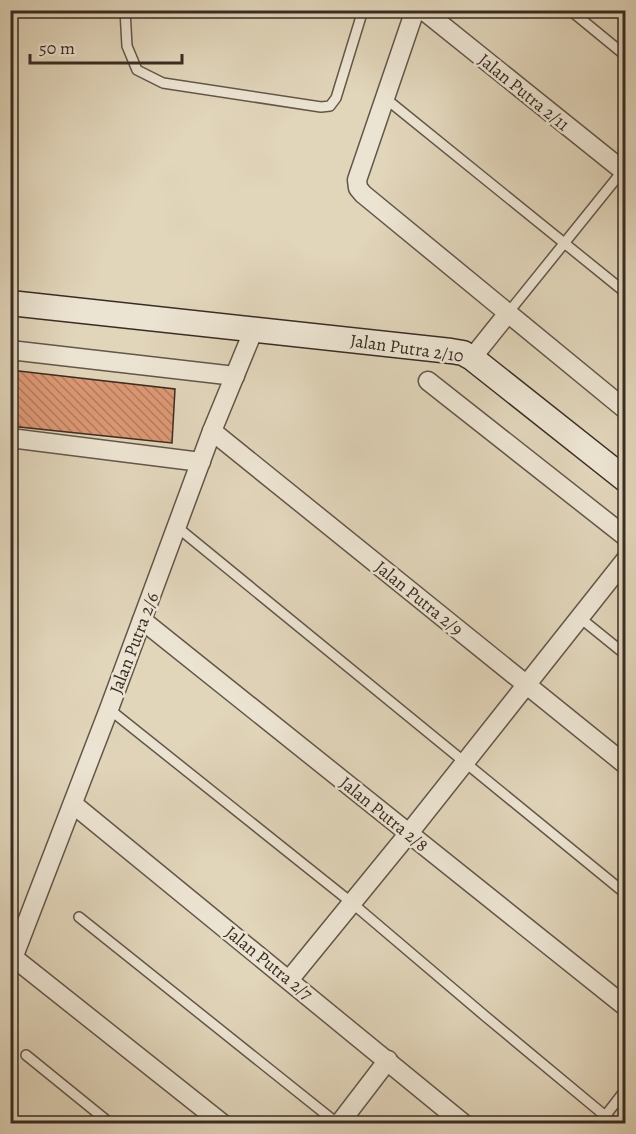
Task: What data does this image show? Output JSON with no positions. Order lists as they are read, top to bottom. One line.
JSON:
{"streets":{"street":["Jalan Putra 2/11","Jalan Putra 2/10","Jalan Putra 2/9","Jalan Putra 2/6","Jalan Putra 2/8","Jalan Putra 2/7"]},"crossings":[["Jalan Putra 2/10","Jalan Putra 2/6"],["Jalan Putra 2/9","Jalan Putra 2/6"],["Jalan Putra 2/6","Jalan Putra 2/8"],["Jalan Putra 2/6","Jalan Putra 2/7"]],"scale_bar":"50 m"}
